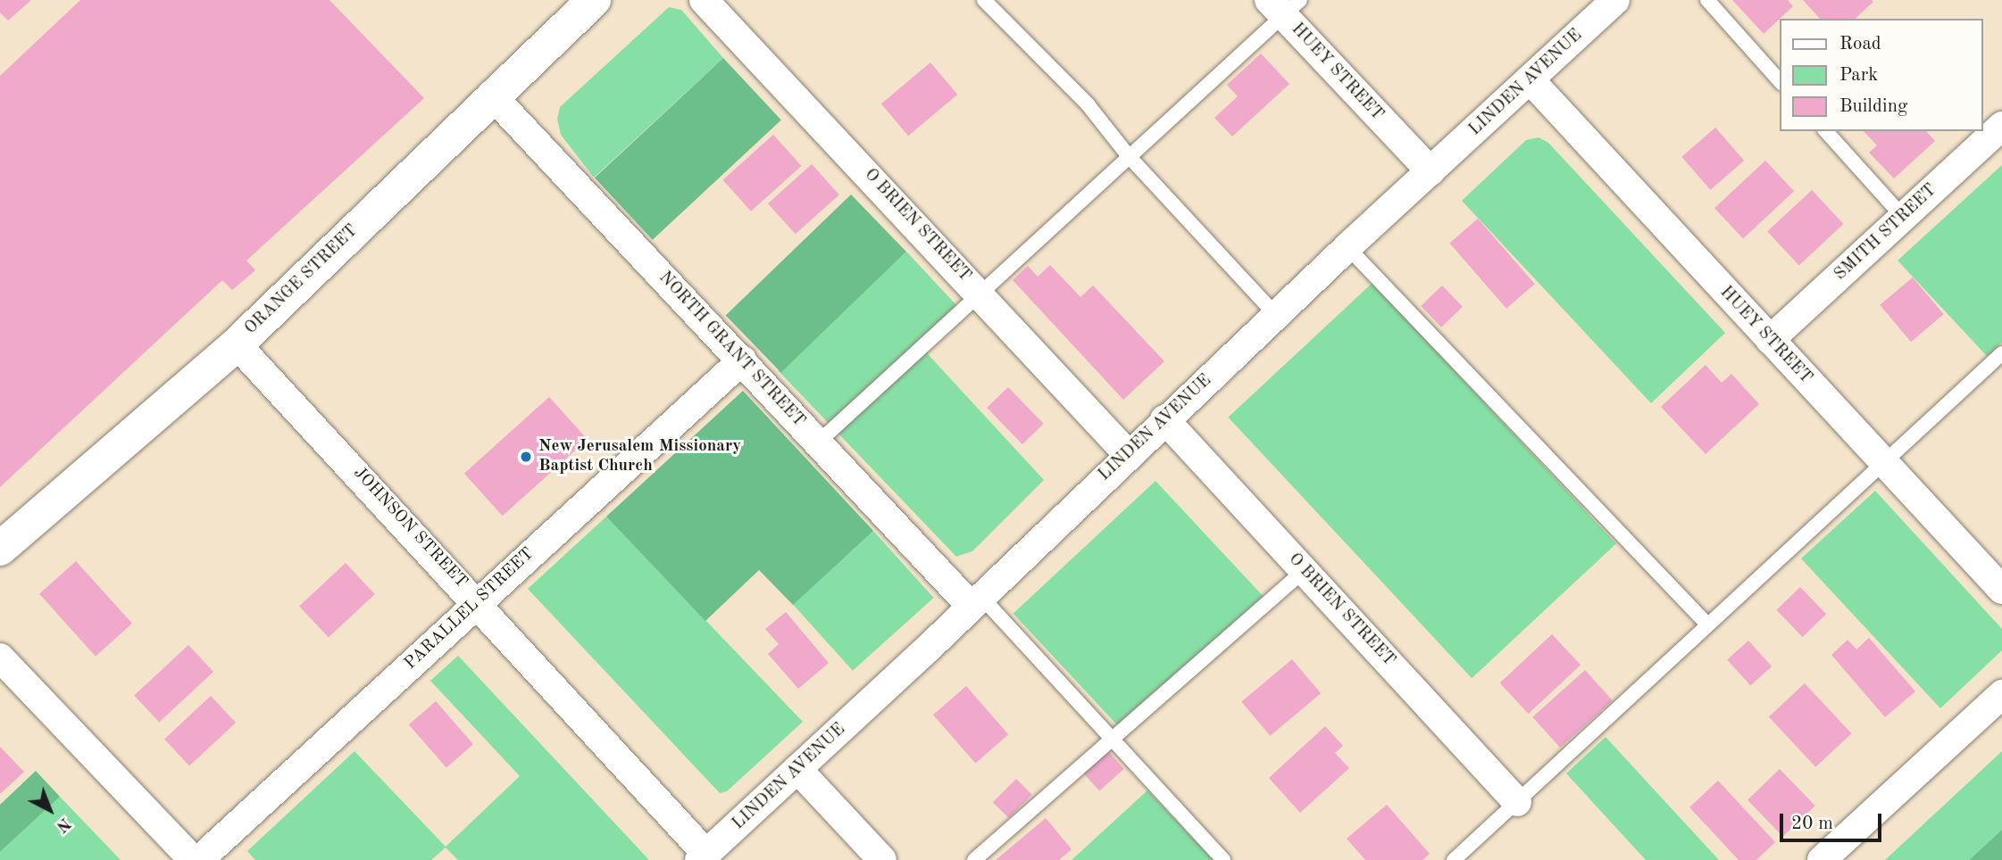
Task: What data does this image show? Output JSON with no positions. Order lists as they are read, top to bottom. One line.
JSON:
{"streets":{"street":["HUEY STREET","LINDEN AVENUE","O BRIEN STREET","SMITH STREET","ORANGE STREET","NORTH GRANT STREET","JOHNSON STREET","PARALLEL STREET"]},"crossings":[["HUEY STREET","LINDEN AVENUE"],["HUEY STREET","SMITH STREET"],["LINDEN AVENUE","O BRIEN STREET"],["LINDEN AVENUE","NORTH GRANT STREET"],["LINDEN AVENUE","JOHNSON STREET"],["ORANGE STREET","NORTH GRANT STREET"],["ORANGE STREET","JOHNSON STREET"],["NORTH GRANT STREET","PARALLEL STREET"],["JOHNSON STREET","PARALLEL STREET"]],"places":["New Jerusalem Missionary Baptist Church"],"legend":["Road","Park","Building"],"scale_bar":"20 m","north":"bottom right"}
